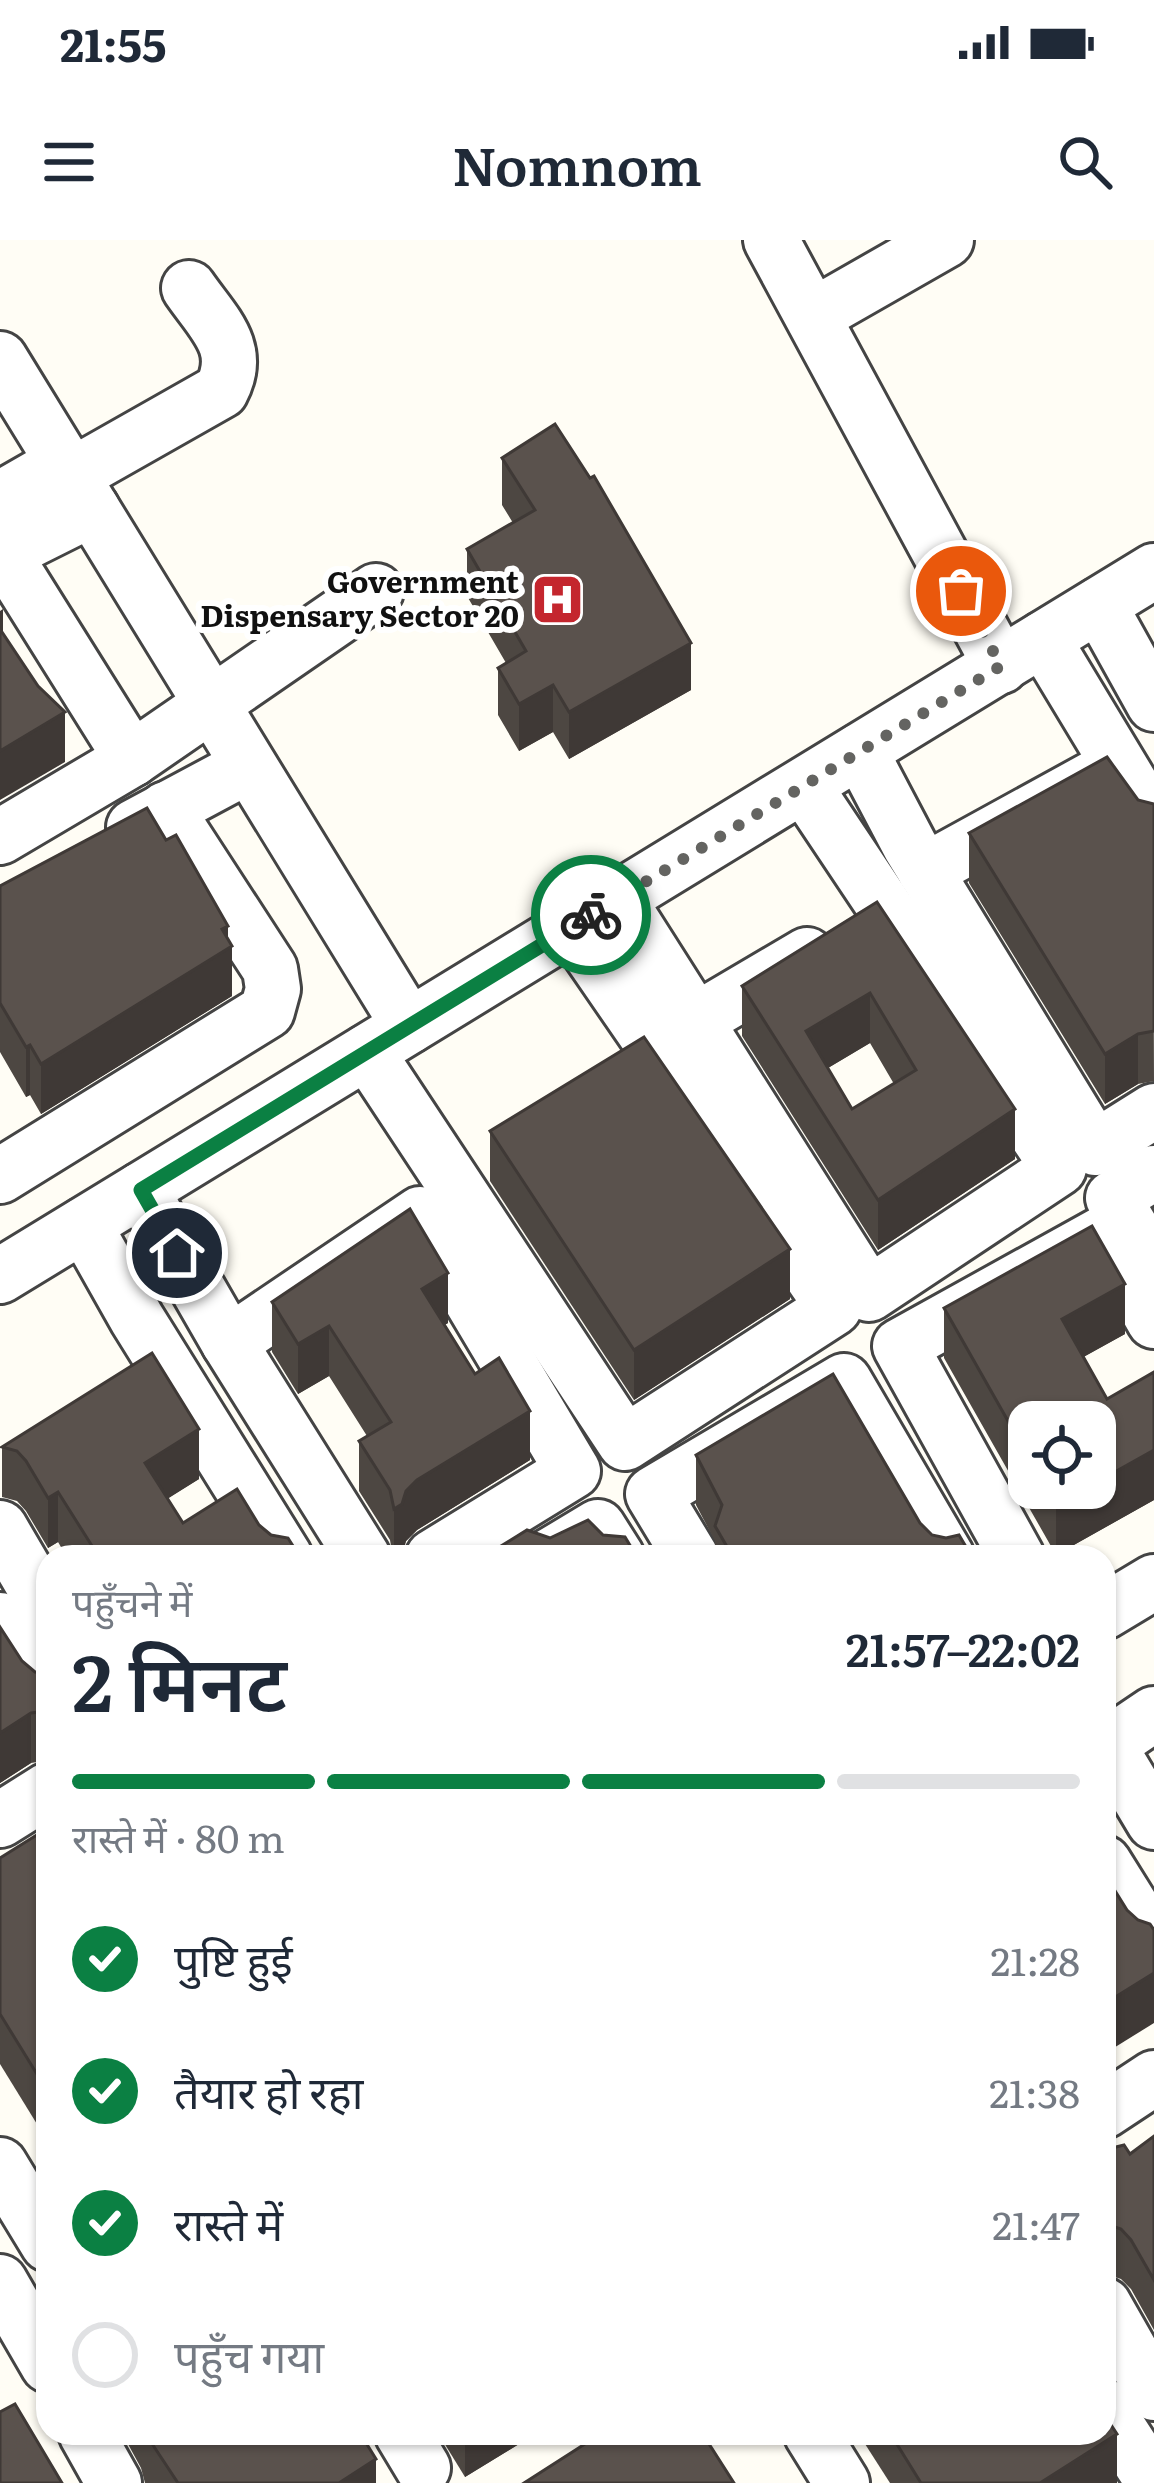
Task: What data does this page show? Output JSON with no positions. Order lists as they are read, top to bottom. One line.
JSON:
{"places":{"hospital":["Government Dispensary Sector 20"]},"page":{"status":"21:55","header":"Nomnom","heading":["2 मिनट","पहुँचने में","21:57–22:02"],"bar":"रास्ते में · 80 m","list":[["पुष्टि हुई","21:28"],["तैयार हो रहा","21:38"],["रास्ते में","21:47"],"पहुँच गया"]}}
